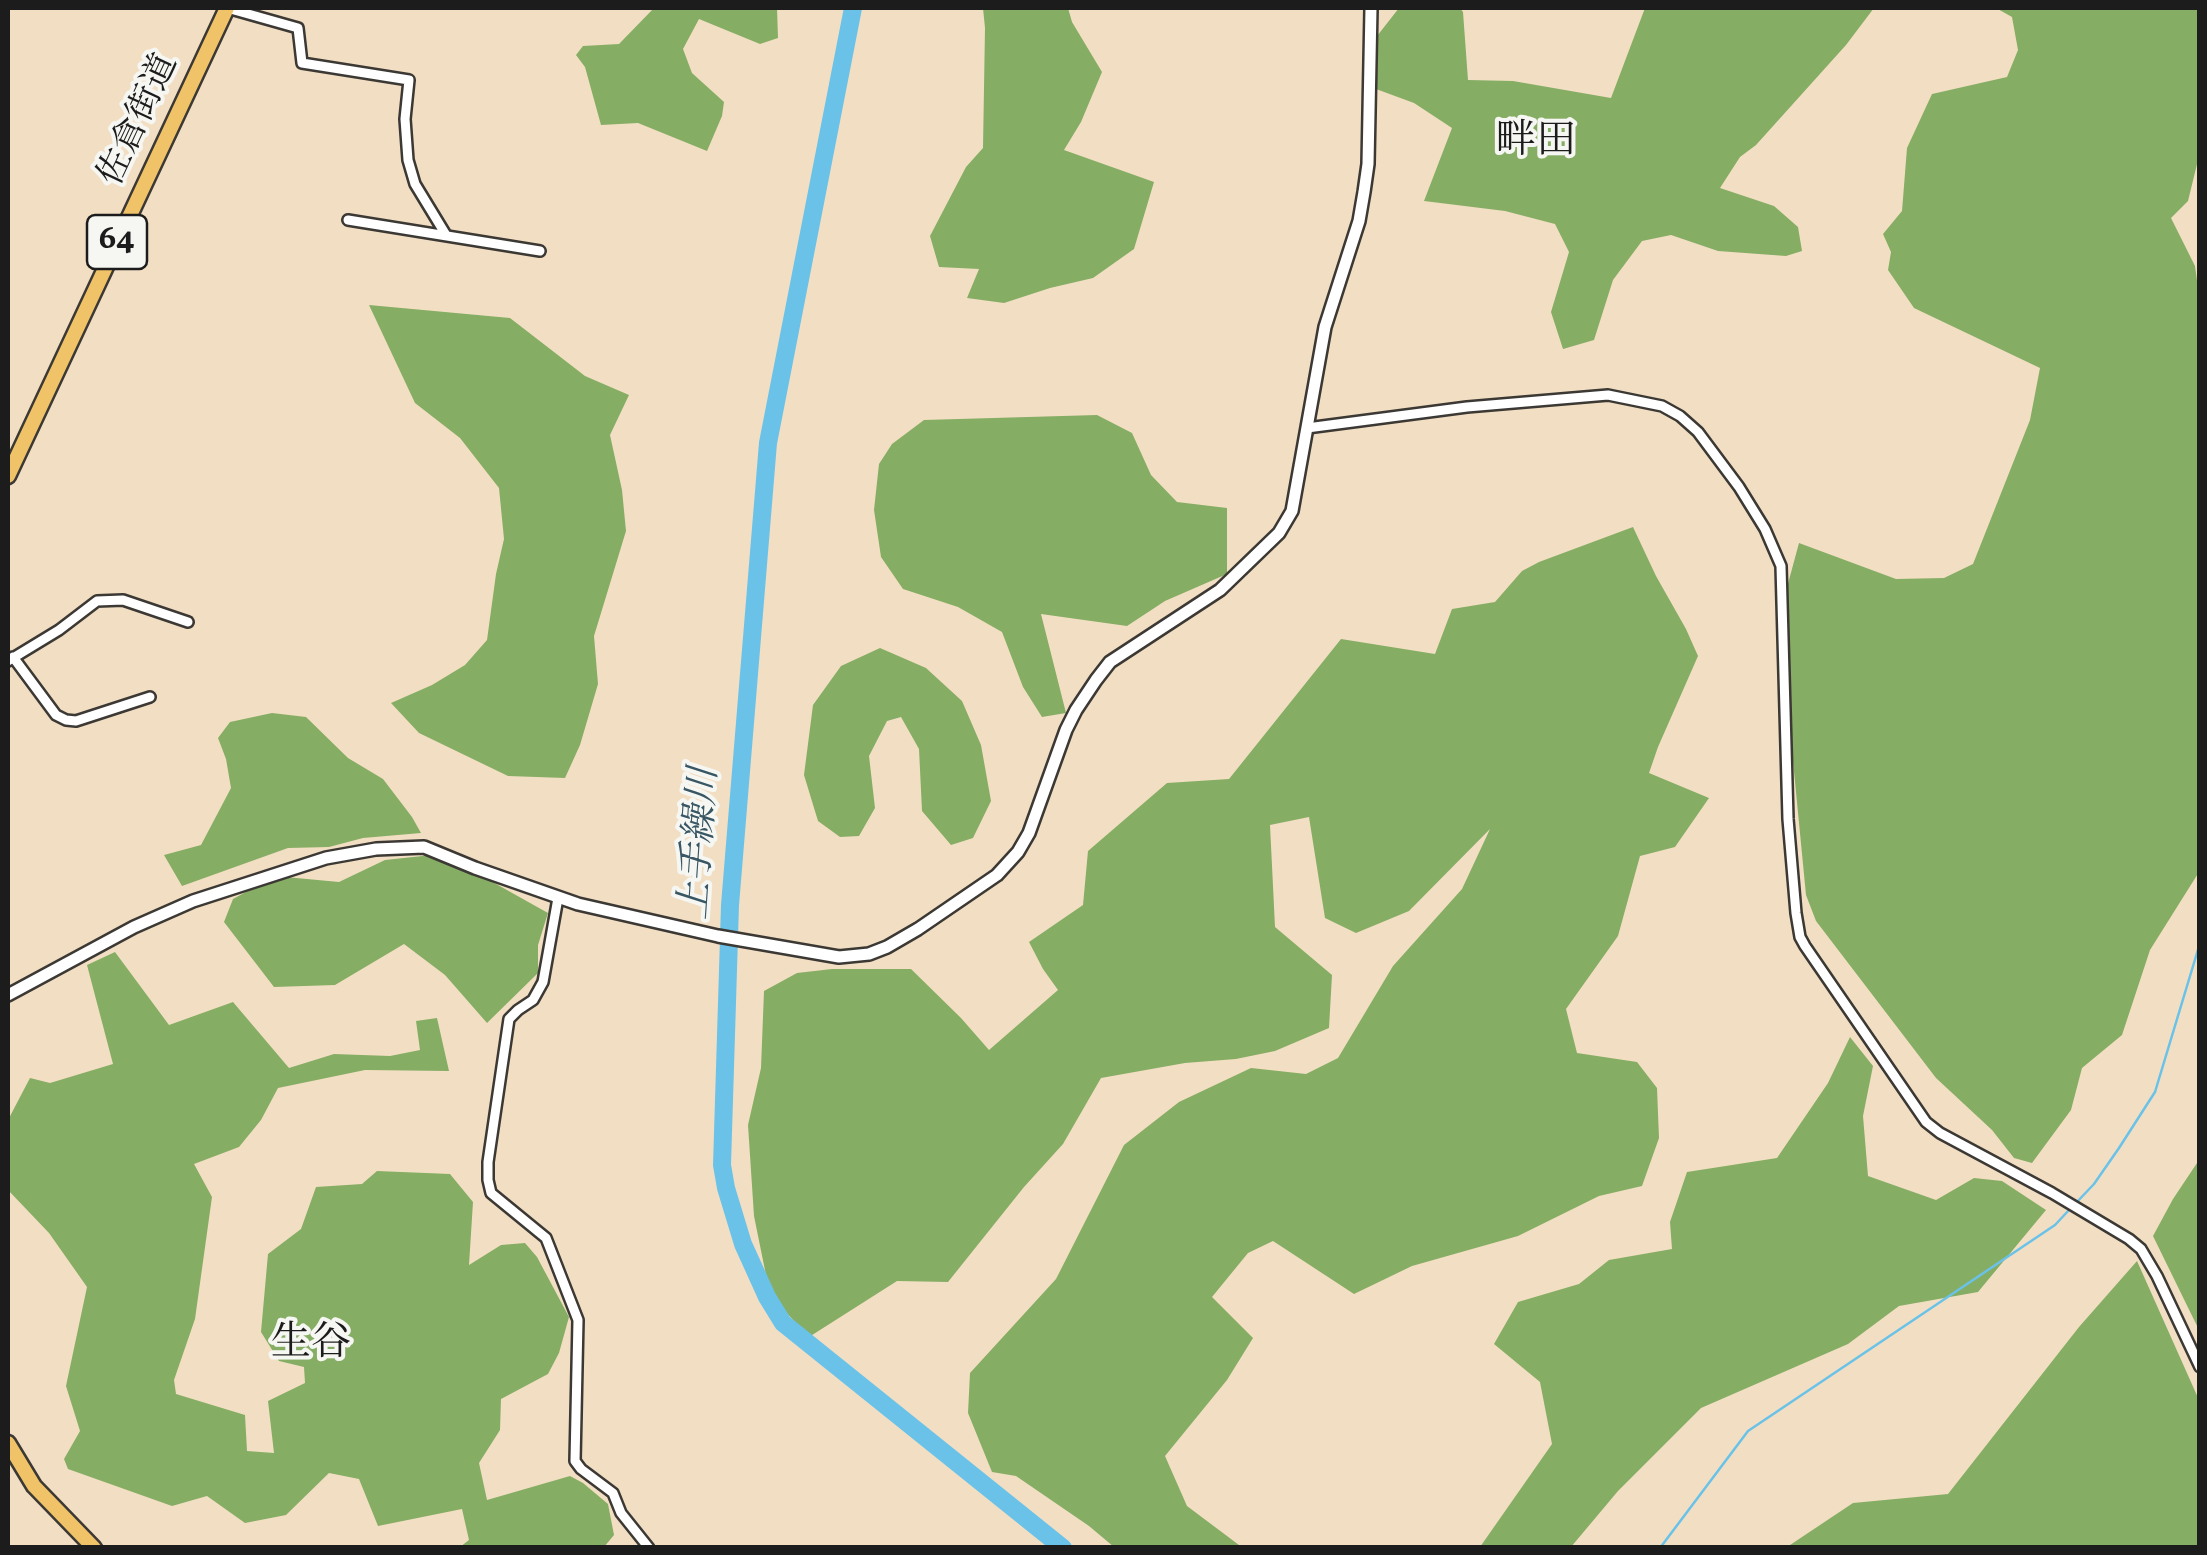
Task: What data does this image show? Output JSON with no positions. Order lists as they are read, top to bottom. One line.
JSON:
{"streets":{"main road":["佐倉街道","64"]},"districts":["畔田","生谷"],"water":["上手繰川"]}
